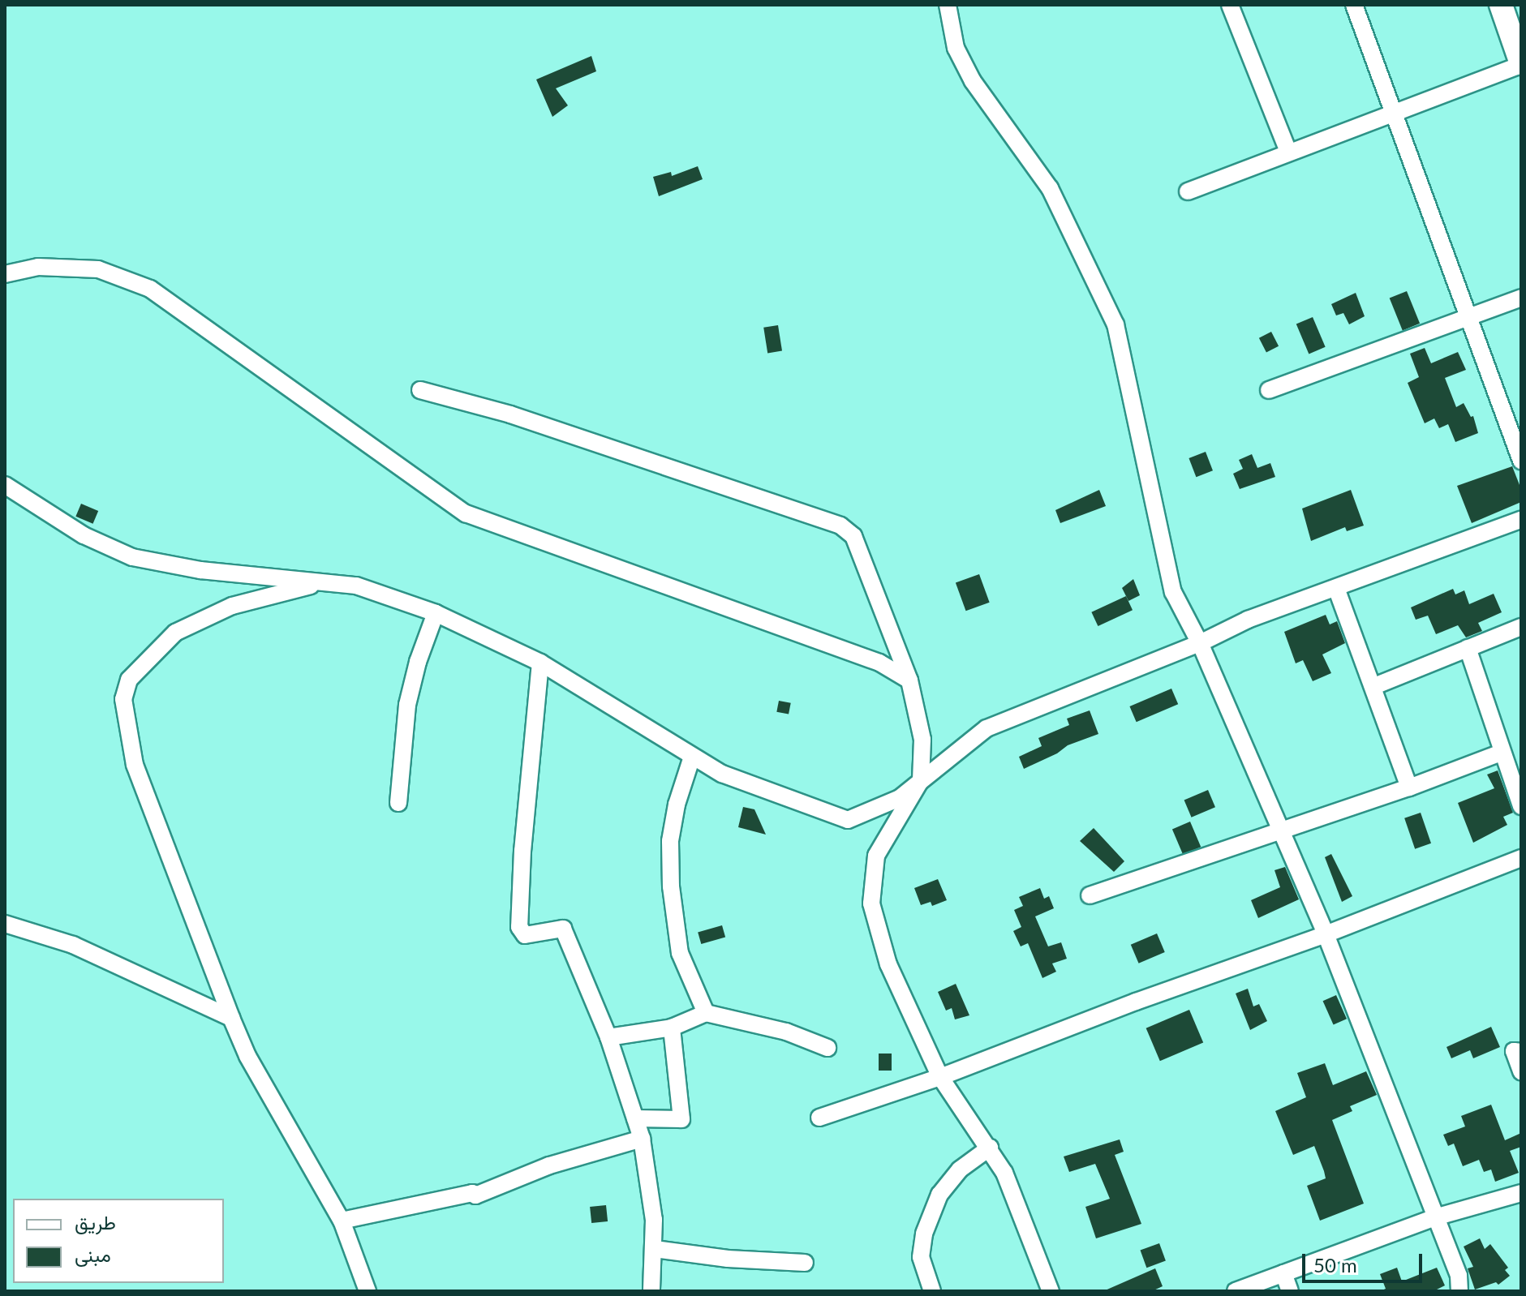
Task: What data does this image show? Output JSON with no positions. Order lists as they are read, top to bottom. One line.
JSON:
{"legend":["طريق","مبنى"],"scale_bar":"50 m"}
